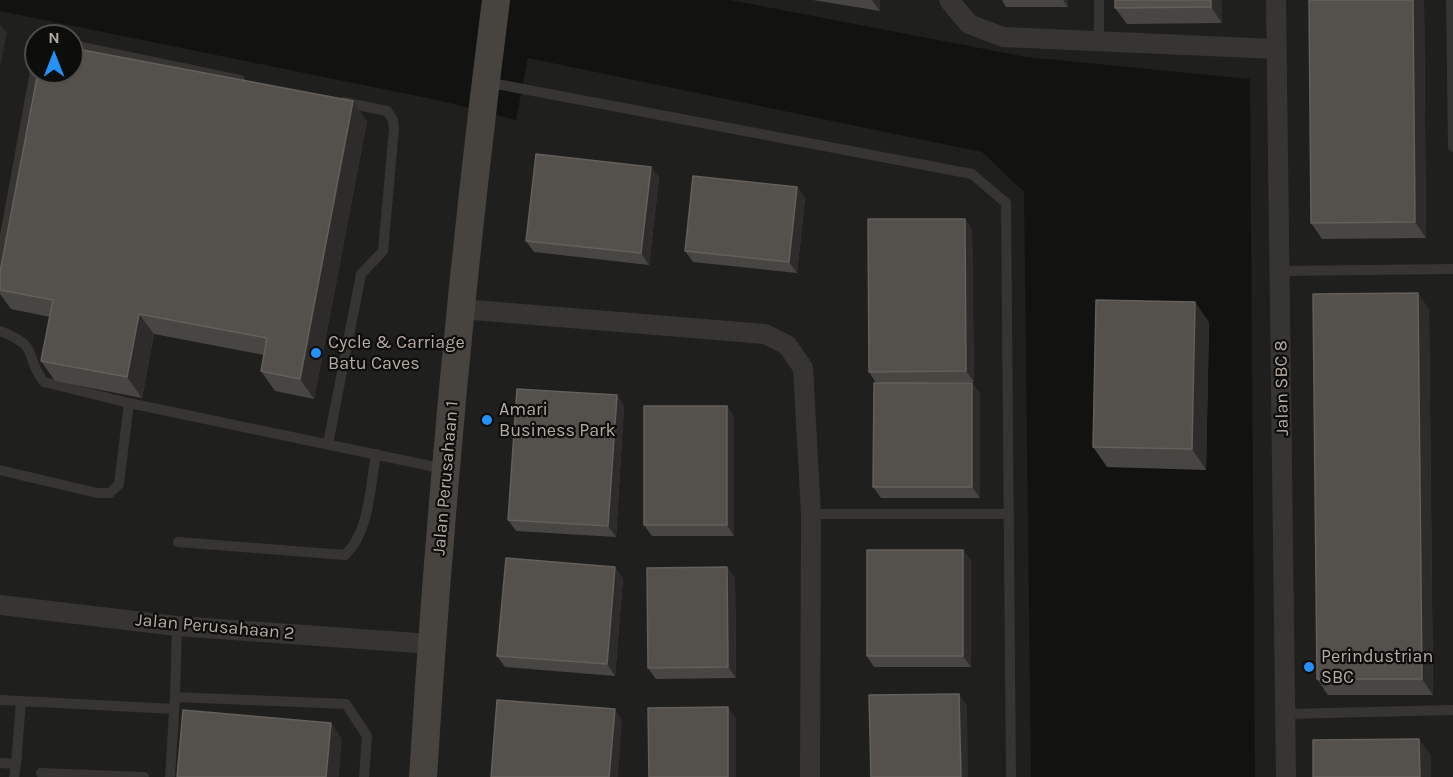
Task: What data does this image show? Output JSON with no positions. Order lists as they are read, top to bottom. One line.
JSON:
{"streets":{"street":["Jalan SBC 8","Jalan Perusahaan 1","Jalan Perusahaan 2"]},"crossings":[["Jalan Perusahaan 1","Jalan Perusahaan 2"]],"places":["Cycle & Carriage Batu Caves","Amari Business Park","Perindustrian SBC"],"north":"top"}
